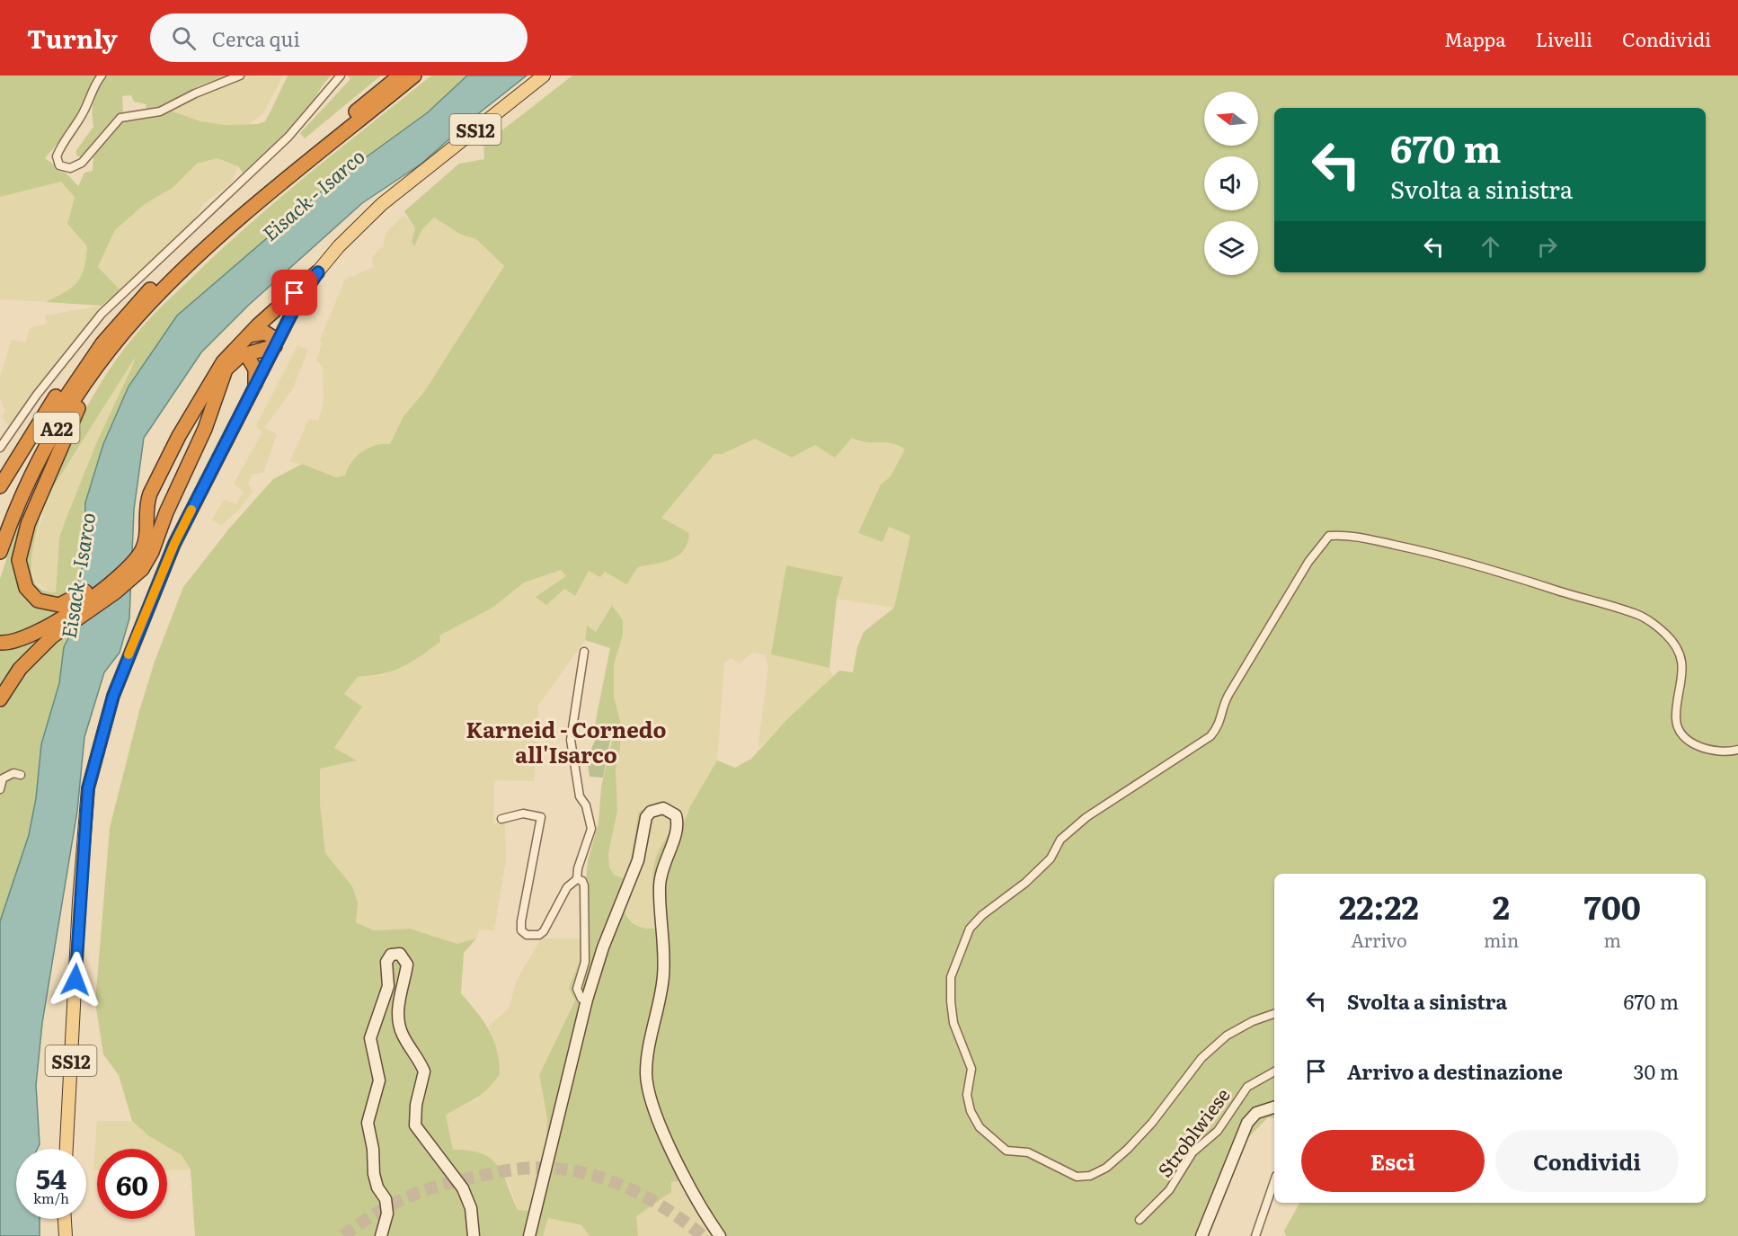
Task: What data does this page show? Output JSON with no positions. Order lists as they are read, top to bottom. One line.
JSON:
{"streets":{"highway":["A22"],"main road":["SS12"],"street":["Stroblwiese"]},"districts":["Karneid - Cornedo all'Isarco"],"water":["Eisack - Isarco"],"north":"left","page":{"header":"Turnly","search":"Cerca qui","nav":["Mappa","Livelli","Condividi"],"turn":["670 m","Svolta a sinistra"],"eta":["22:22","Arrivo","2","min","700","m"],"list":[{"name":"Svolta a sinistra","value":"670 m"},{"name":"Arrivo a destinazione","value":"30 m"}],"buttons":["Esci","Condividi"],"speed":"54 km/h","limit":"60"}}
